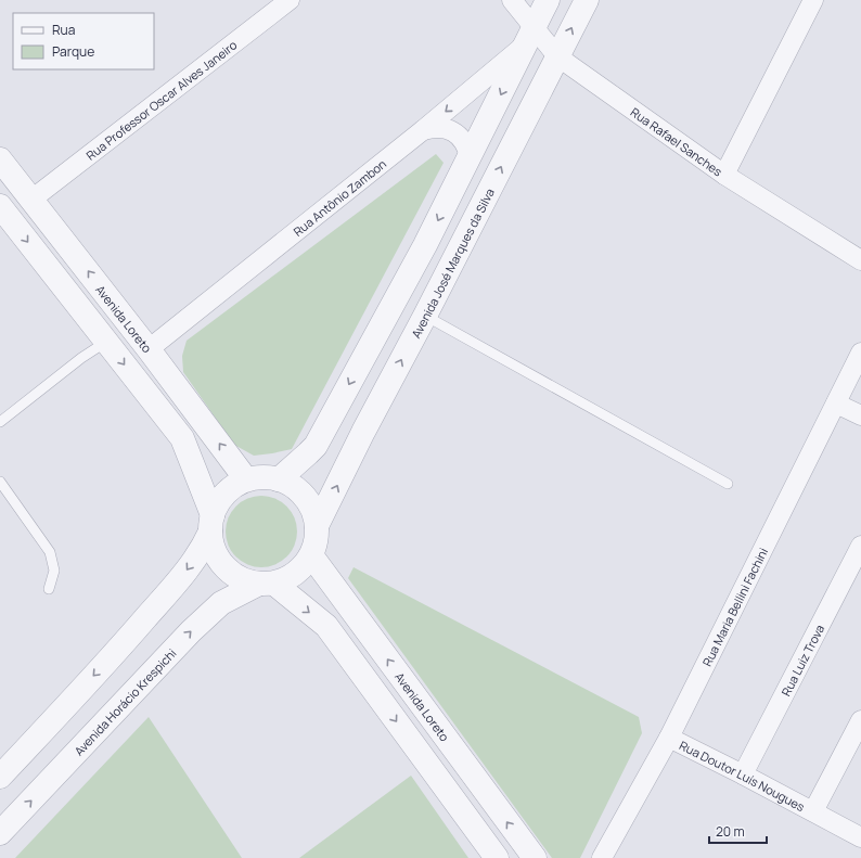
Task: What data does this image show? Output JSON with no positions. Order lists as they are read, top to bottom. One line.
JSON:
{"streets":{"street":["Rua Professor Oscar Alves Janeiro","Rua Rafael Sanches","Rua Antônio Zambon","Avenida José Marques da Silva","Avenida Loreto","Rua Maria Bellini Fachini","Rua Luiz Trova","Avenida Horácio Krespichi","Rua Doutor Luís Nougues"]},"crossings":[["Rua Professor Oscar Alves Janeiro","Avenida Loreto"],["Rua Rafael Sanches","Rua Antônio Zambon"],["Rua Rafael Sanches","Avenida José Marques da Silva"],["Rua Antônio Zambon","Avenida Loreto"],["Avenida José Marques da Silva","Avenida Loreto"],["Avenida José Marques da Silva","Avenida Horácio Krespichi"],["Avenida Loreto","Avenida Horácio Krespichi"],["Rua Maria Bellini Fachini","Rua Doutor Luís Nougues"],["Rua Luiz Trova","Rua Doutor Luís Nougues"]],"legend":["Rua","Parque"],"scale_bar":"20 m"}
